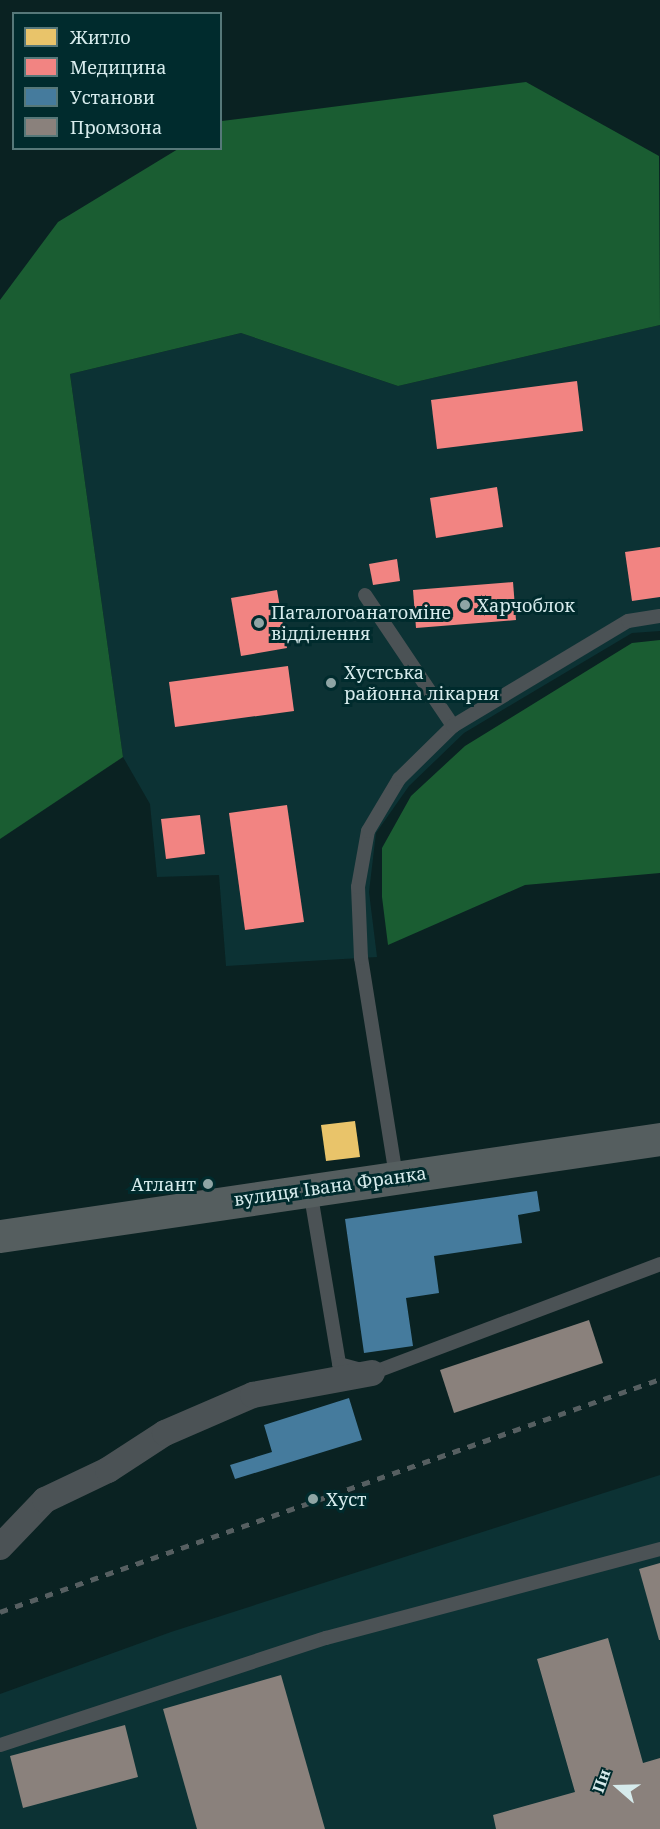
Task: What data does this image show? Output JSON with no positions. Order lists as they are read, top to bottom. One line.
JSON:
{"streets":{"main road":["вулиця Івана Франка"]},"places":["Харчоблок","Паталогоанатоміне відділення","Хустська районна лікарня","Атлант","Хуст"],"legend":["Житло","Медицина","Установи","Промзона"],"north":"left"}
